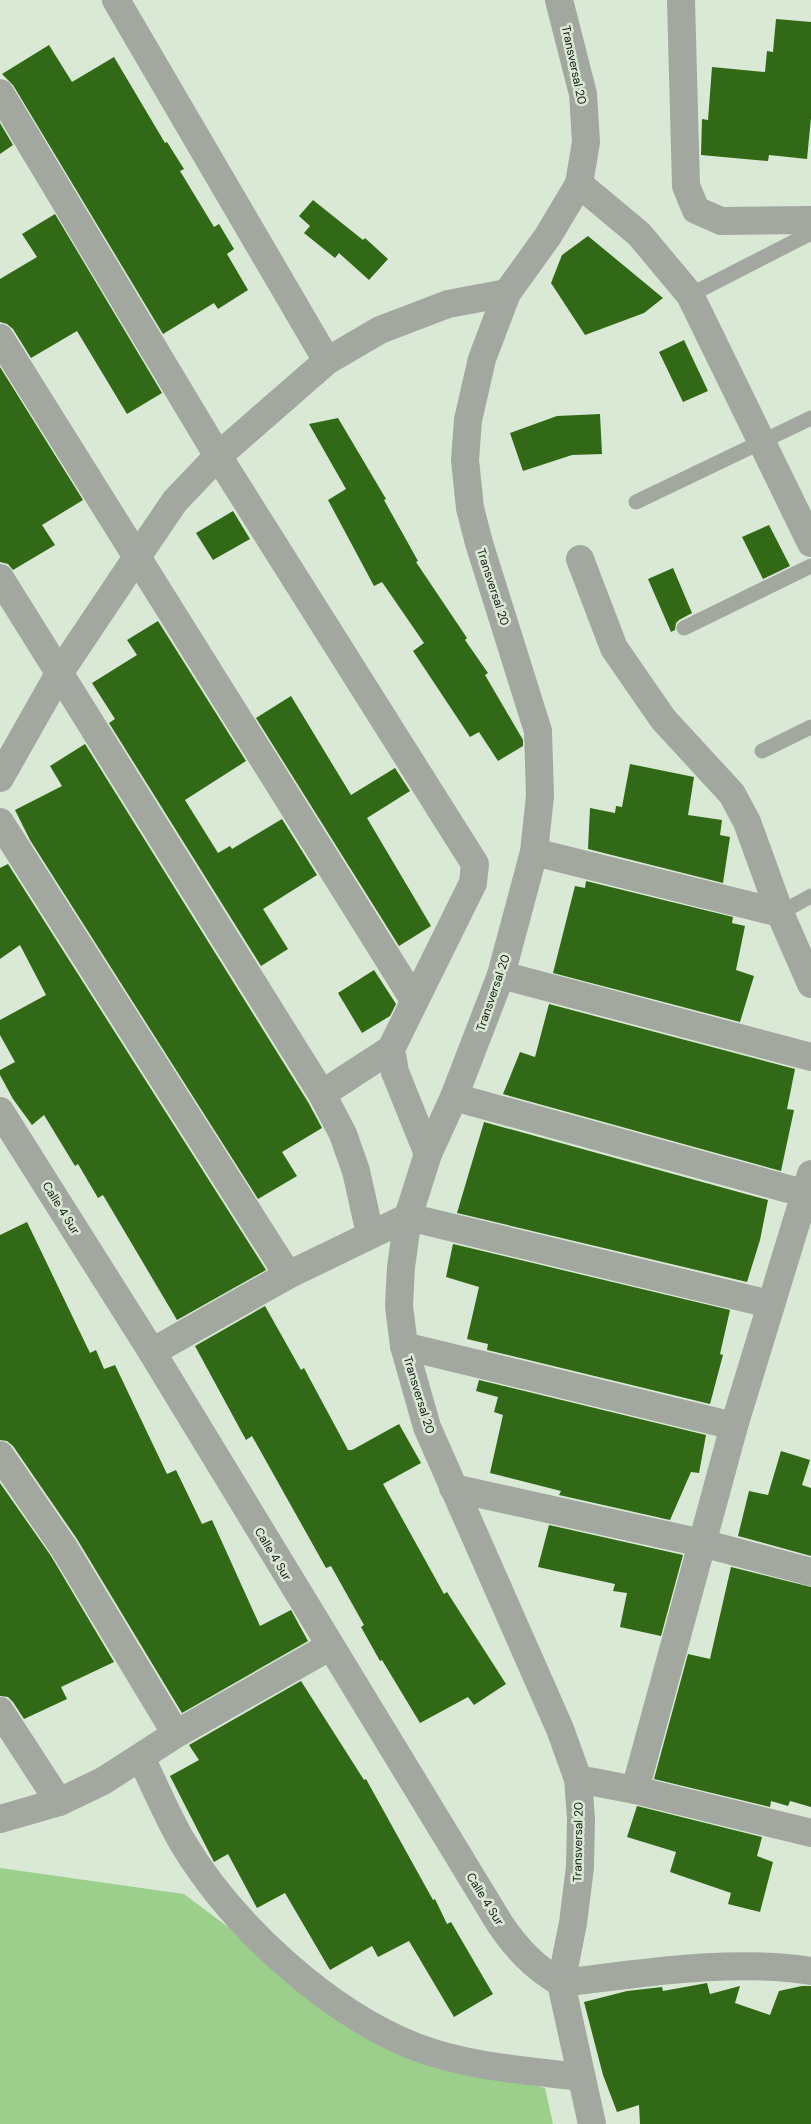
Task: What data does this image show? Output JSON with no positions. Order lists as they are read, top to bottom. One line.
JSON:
{"streets":{"street":["Transversal 20","Calle 4 Sur"]},"crossings":[["Transversal 20","Calle 4 Sur"]]}
